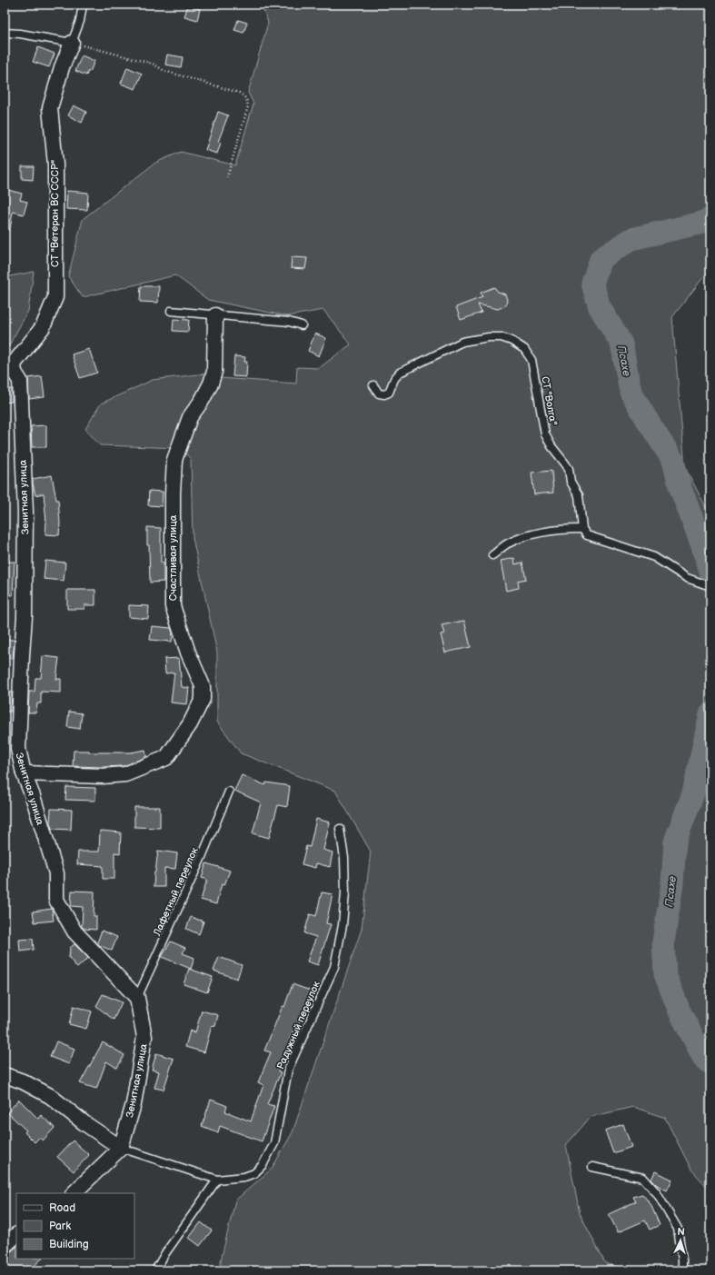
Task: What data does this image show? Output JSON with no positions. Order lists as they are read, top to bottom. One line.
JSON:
{"streets":{"street":["СТ \"Ветеран ВС СССР\"","Зенитная улица","Счастливая улица"],"lane":["СТ \"Волга\"","Лафетный переулок","Радужный переулок"]},"crossings":[["СТ \"Ветеран ВС СССР\"","Зенитная улица"],["Зенитная улица","Счастливая улица"],["Зенитная улица","Лафетный переулок"],["Зенитная улица","Радужный переулок"]],"water":["Псахе"],"legend":["Road","Park","Building"],"north":"top"}
